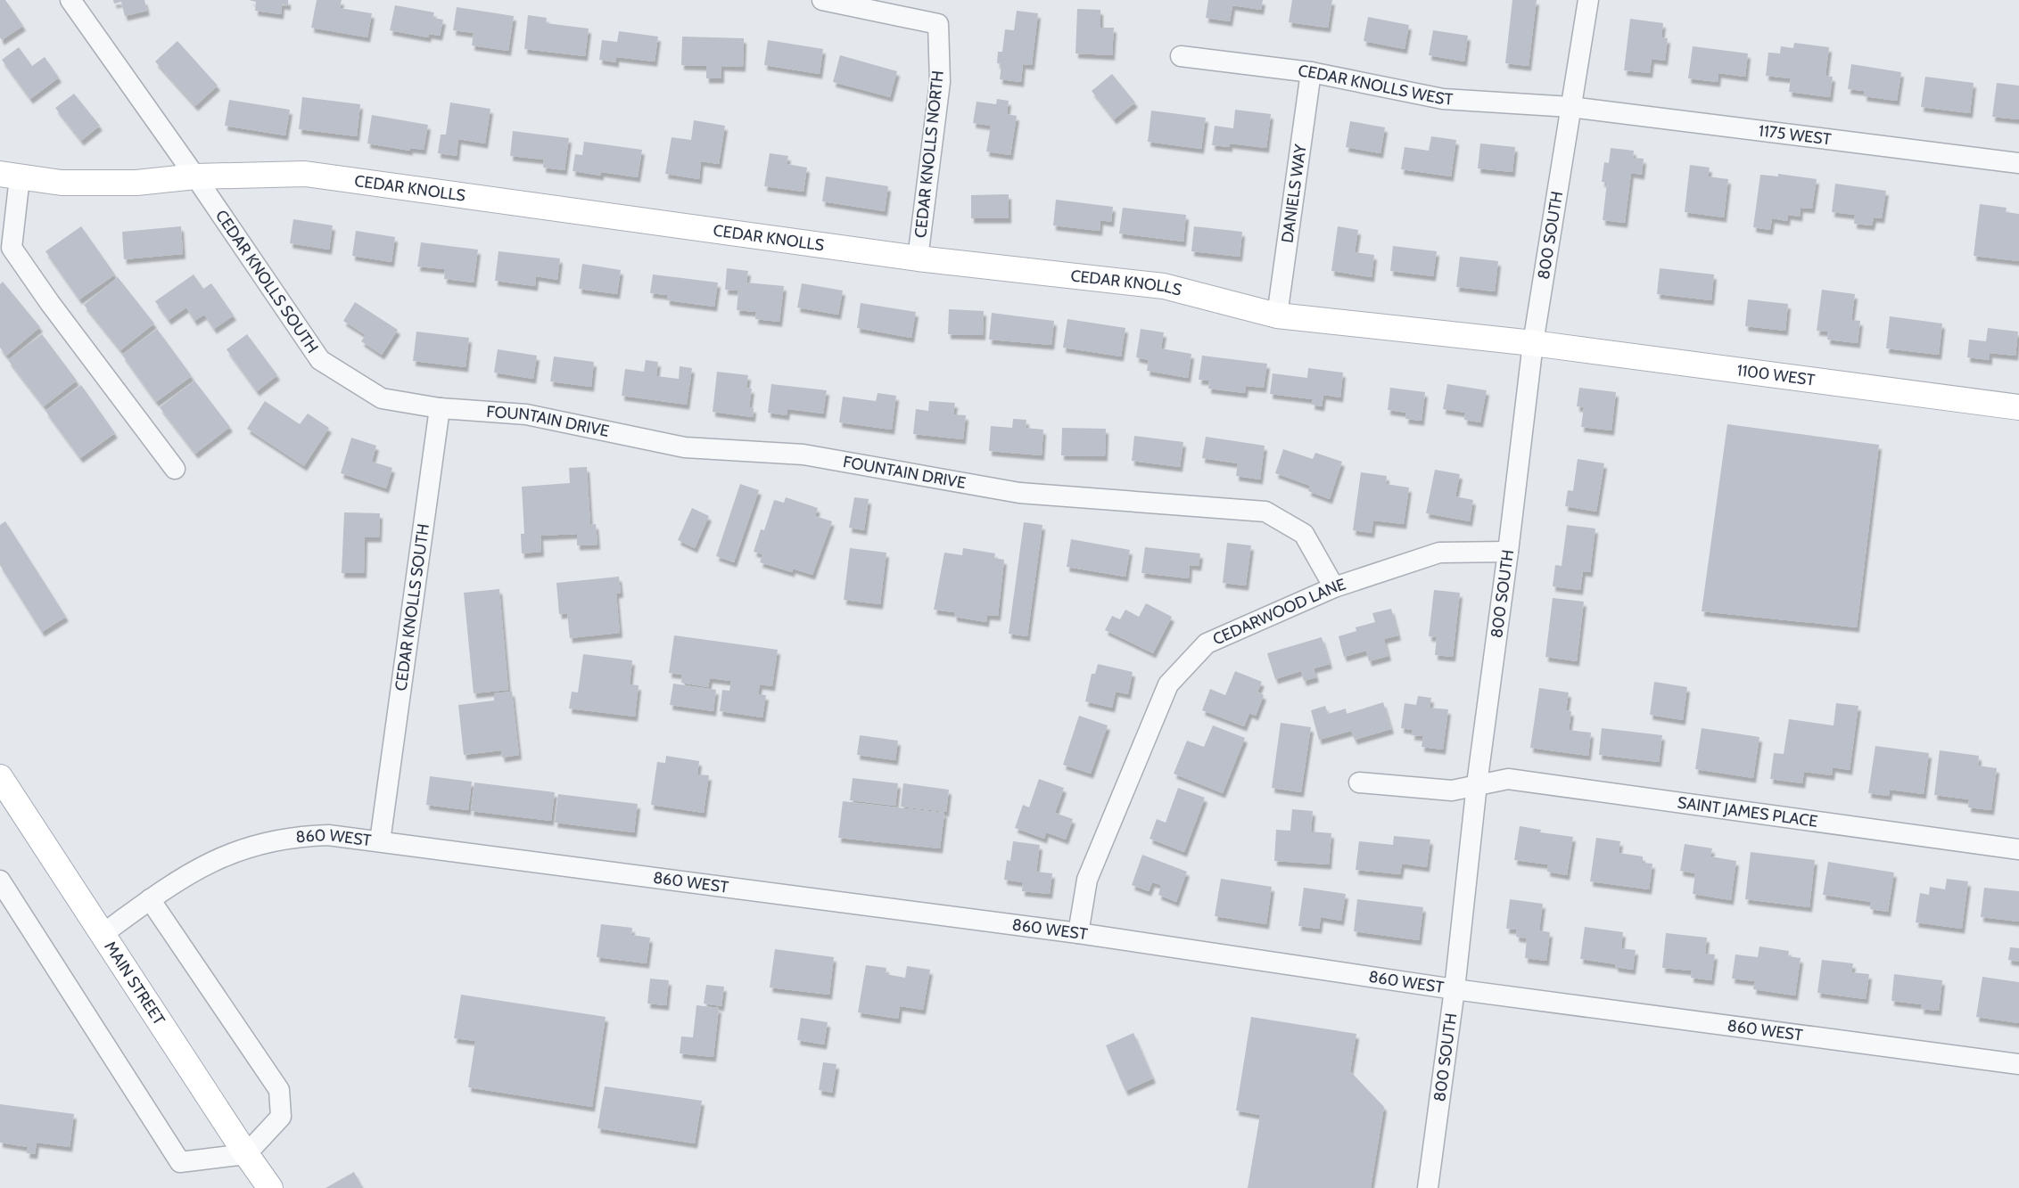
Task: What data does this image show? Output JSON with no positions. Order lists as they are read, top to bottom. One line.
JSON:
{"streets":{"street":["CEDAR KNOLLS WEST","1175 WEST","CEDAR KNOLLS NORTH","CEDAR KNOLLS","DANIELS WAY","800 SOUTH","CEDAR KNOLLS SOUTH","1100 WEST","FOUNTAIN DRIVE","CEDARWOOD LANE","SAINT JAMES PLACE","860 WEST","MAIN STREET"]},"crossings":[["CEDAR KNOLLS WEST","1175 WEST"],["CEDAR KNOLLS WEST","DANIELS WAY"],["CEDAR KNOLLS WEST","800 SOUTH"],["1175 WEST","800 SOUTH"],["CEDAR KNOLLS NORTH","CEDAR KNOLLS"],["CEDAR KNOLLS","DANIELS WAY"],["CEDAR KNOLLS","800 SOUTH"],["CEDAR KNOLLS","CEDAR KNOLLS SOUTH"],["CEDAR KNOLLS","1100 WEST"],["800 SOUTH","1100 WEST"],["800 SOUTH","CEDARWOOD LANE"],["800 SOUTH","SAINT JAMES PLACE"],["800 SOUTH","860 WEST"],["CEDAR KNOLLS SOUTH","FOUNTAIN DRIVE"],["CEDAR KNOLLS SOUTH","860 WEST"],["FOUNTAIN DRIVE","CEDARWOOD LANE"],["CEDARWOOD LANE","860 WEST"],["860 WEST","MAIN STREET"]]}
